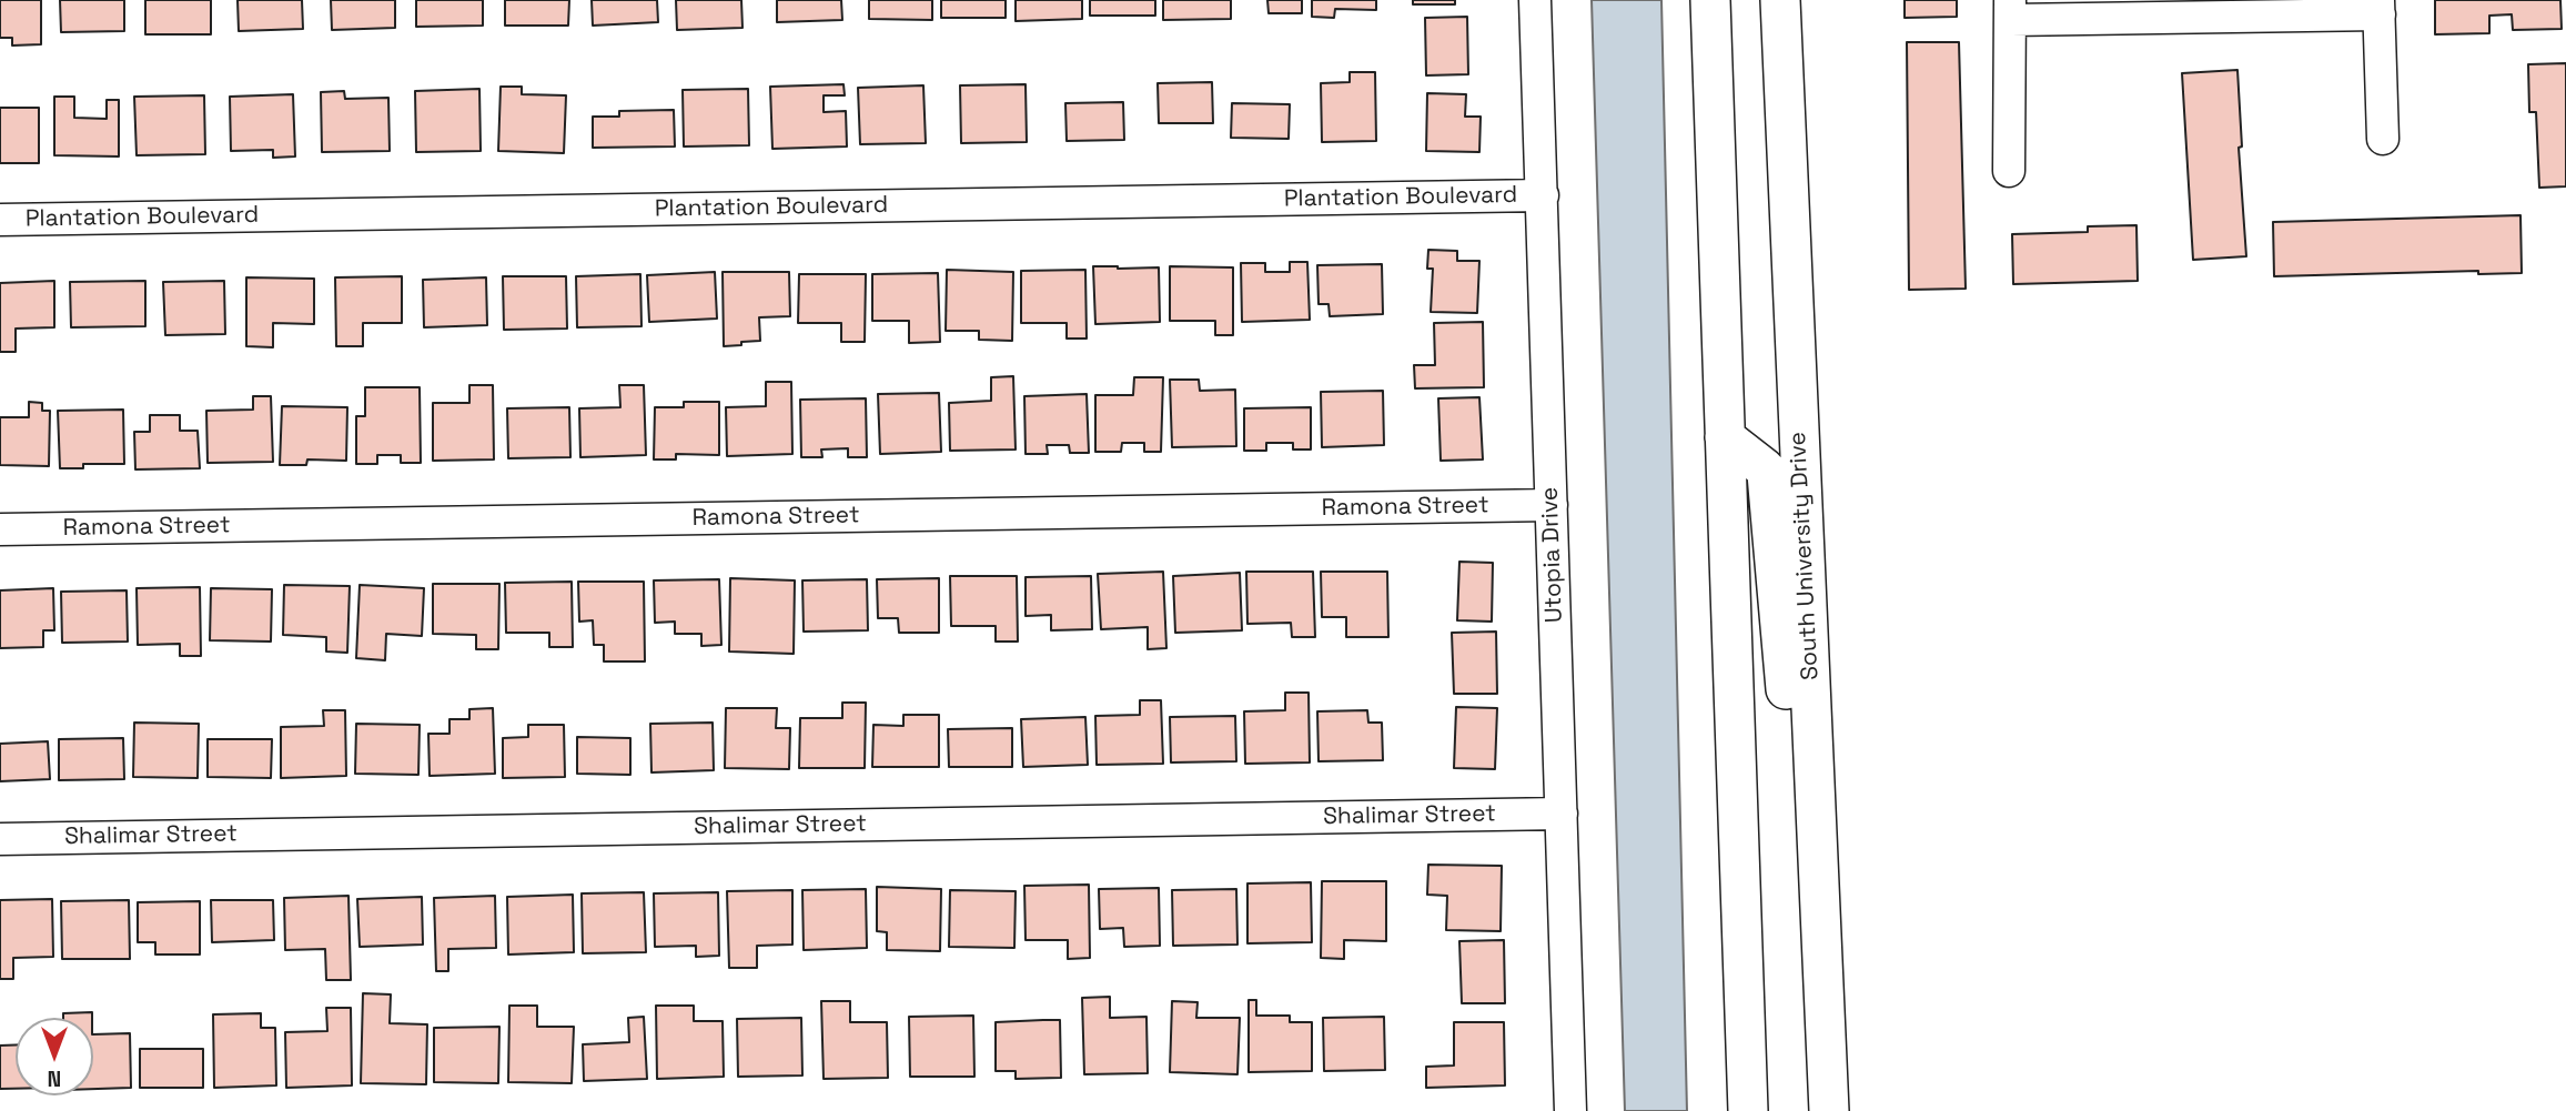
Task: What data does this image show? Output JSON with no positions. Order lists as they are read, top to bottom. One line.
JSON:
{"streets":{"main road":["South University Drive"],"street":["Plantation Boulevard","Ramona Street","Utopia Drive","Shalimar Street"]},"crossings":[["Plantation Boulevard","Utopia Drive"],["Ramona Street","Utopia Drive"],["Utopia Drive","Shalimar Street"]],"north":"bottom"}
